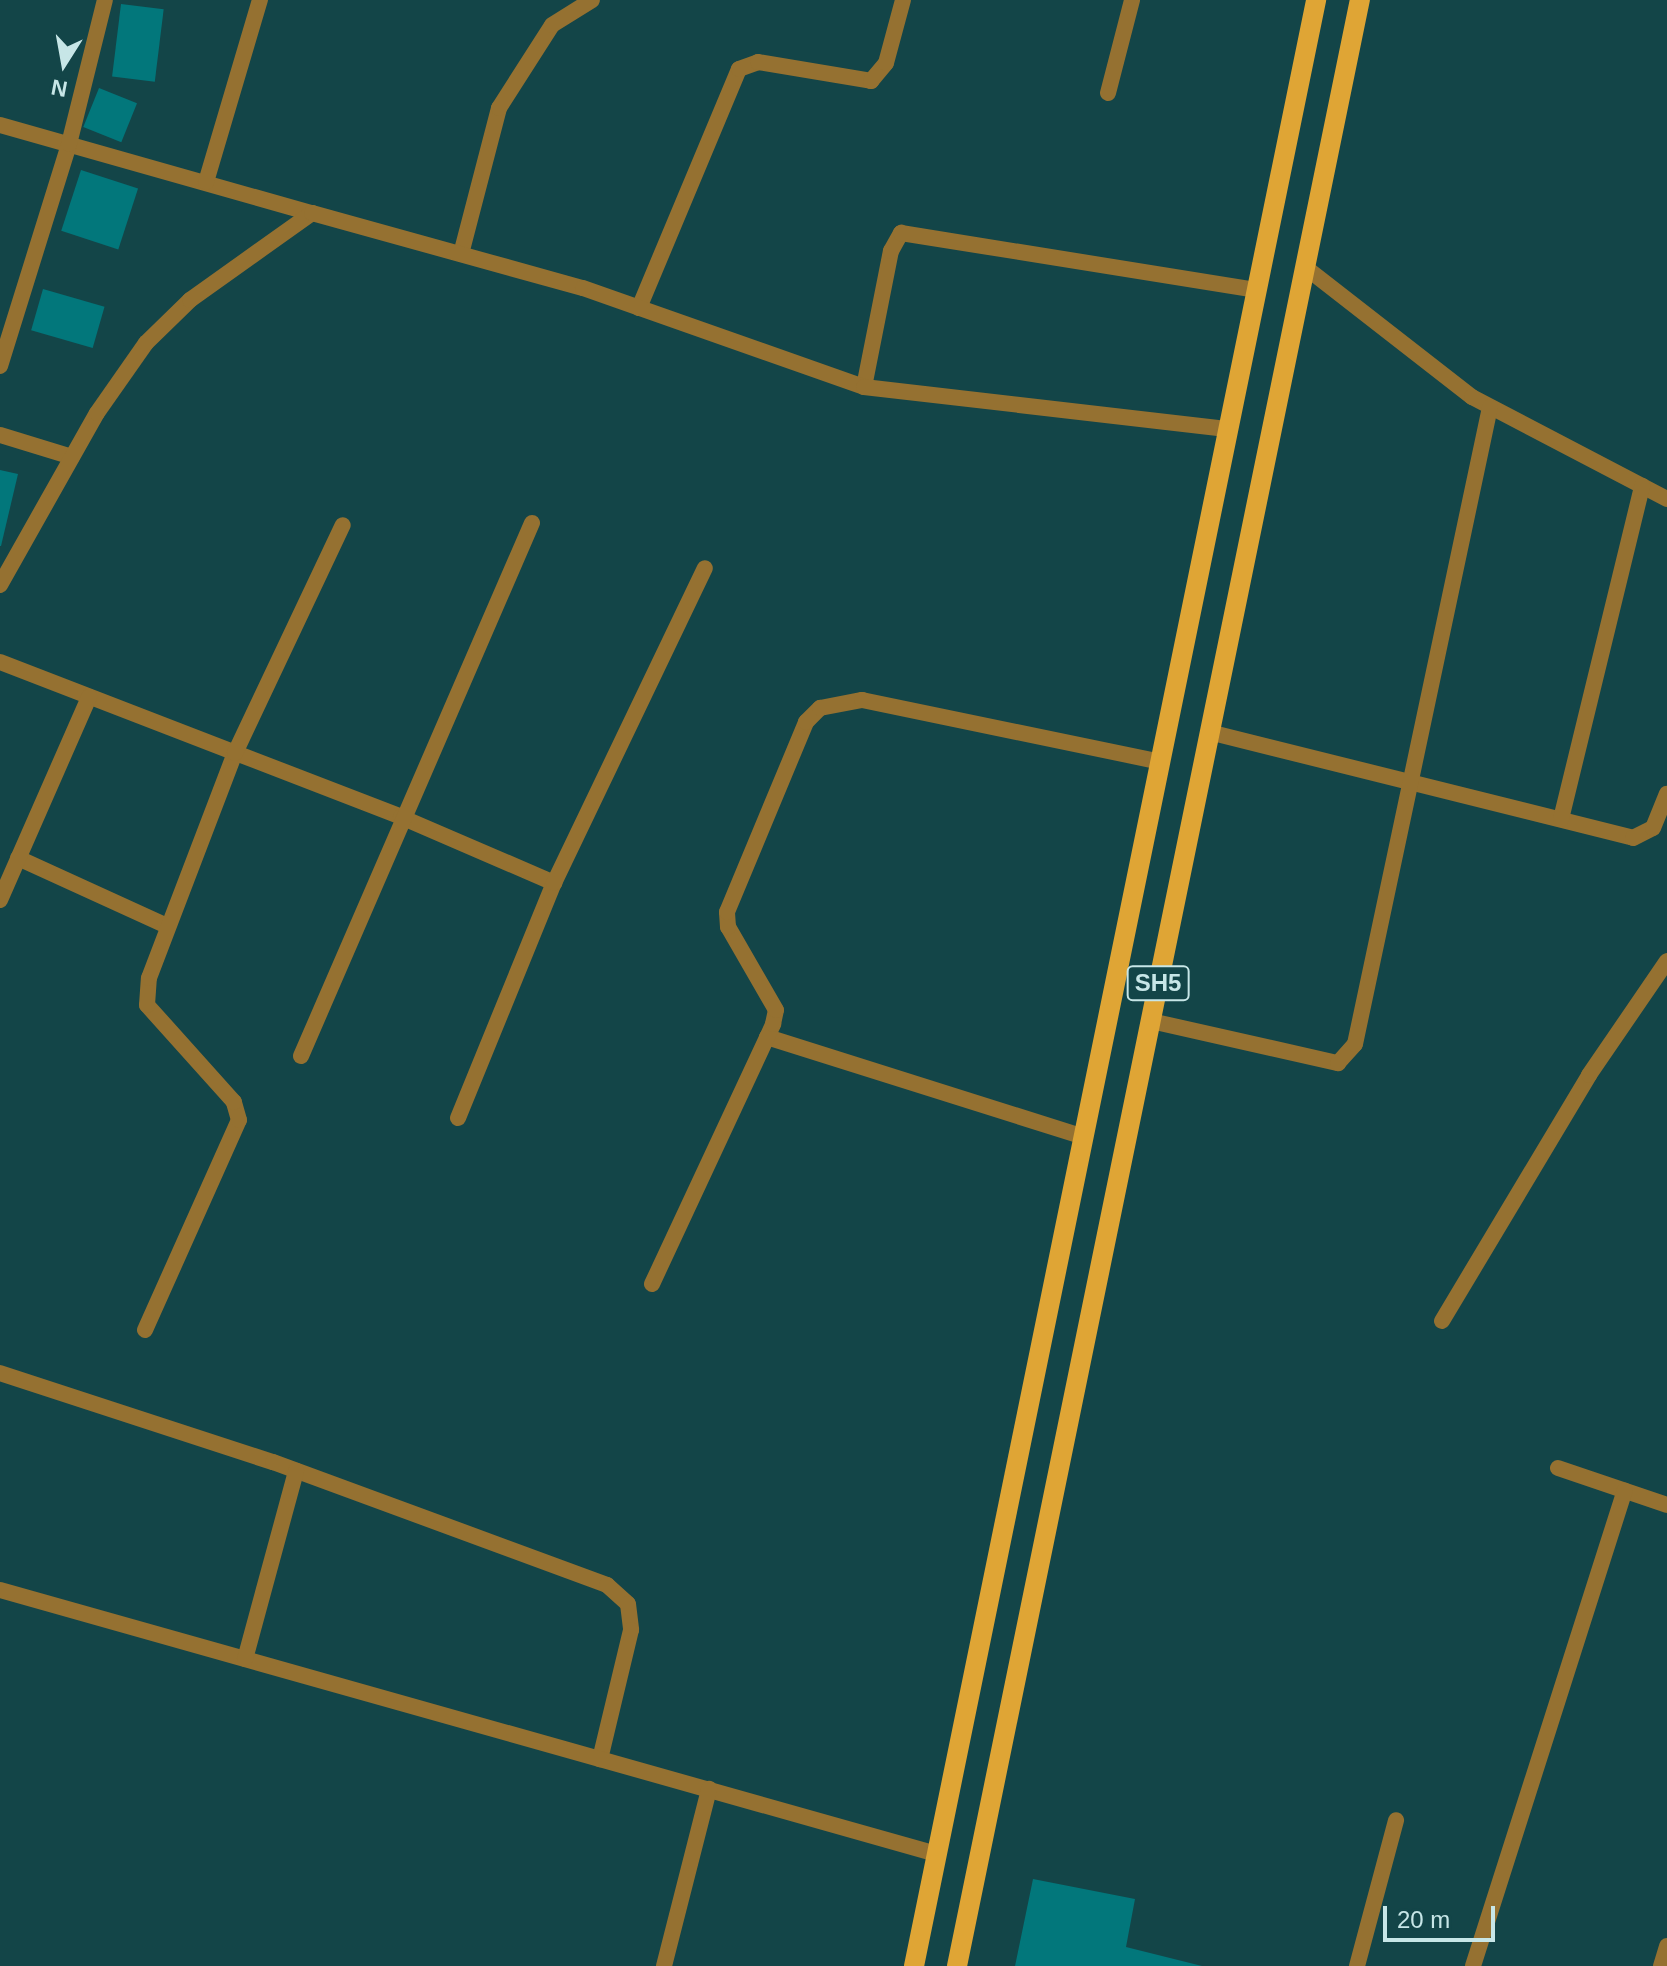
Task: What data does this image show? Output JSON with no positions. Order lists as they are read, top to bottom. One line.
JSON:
{"streets":{"main road":["SH5"]},"scale_bar":"20 m","north":"bottom"}
